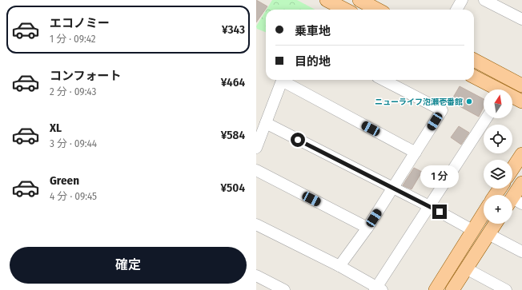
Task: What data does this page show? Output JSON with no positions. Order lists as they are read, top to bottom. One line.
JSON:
{"places":["ニューライフ泡瀬壱番館"],"north":"top","page":{"list":[{"name":"エコノミー","note":"1 分 · 09:42","value":"¥343"},{"name":"コンフォート","note":"2 分 · 09:43","value":"¥464"},{"name":"XL","note":"3 分 · 09:44","value":"¥584"},{"name":"Green","note":"4 分 · 09:45","value":"¥504"}],"banner":["乗車地","目的地"],"map_buttons":"+","bubble":"1 分","buttons":"確定"}}
